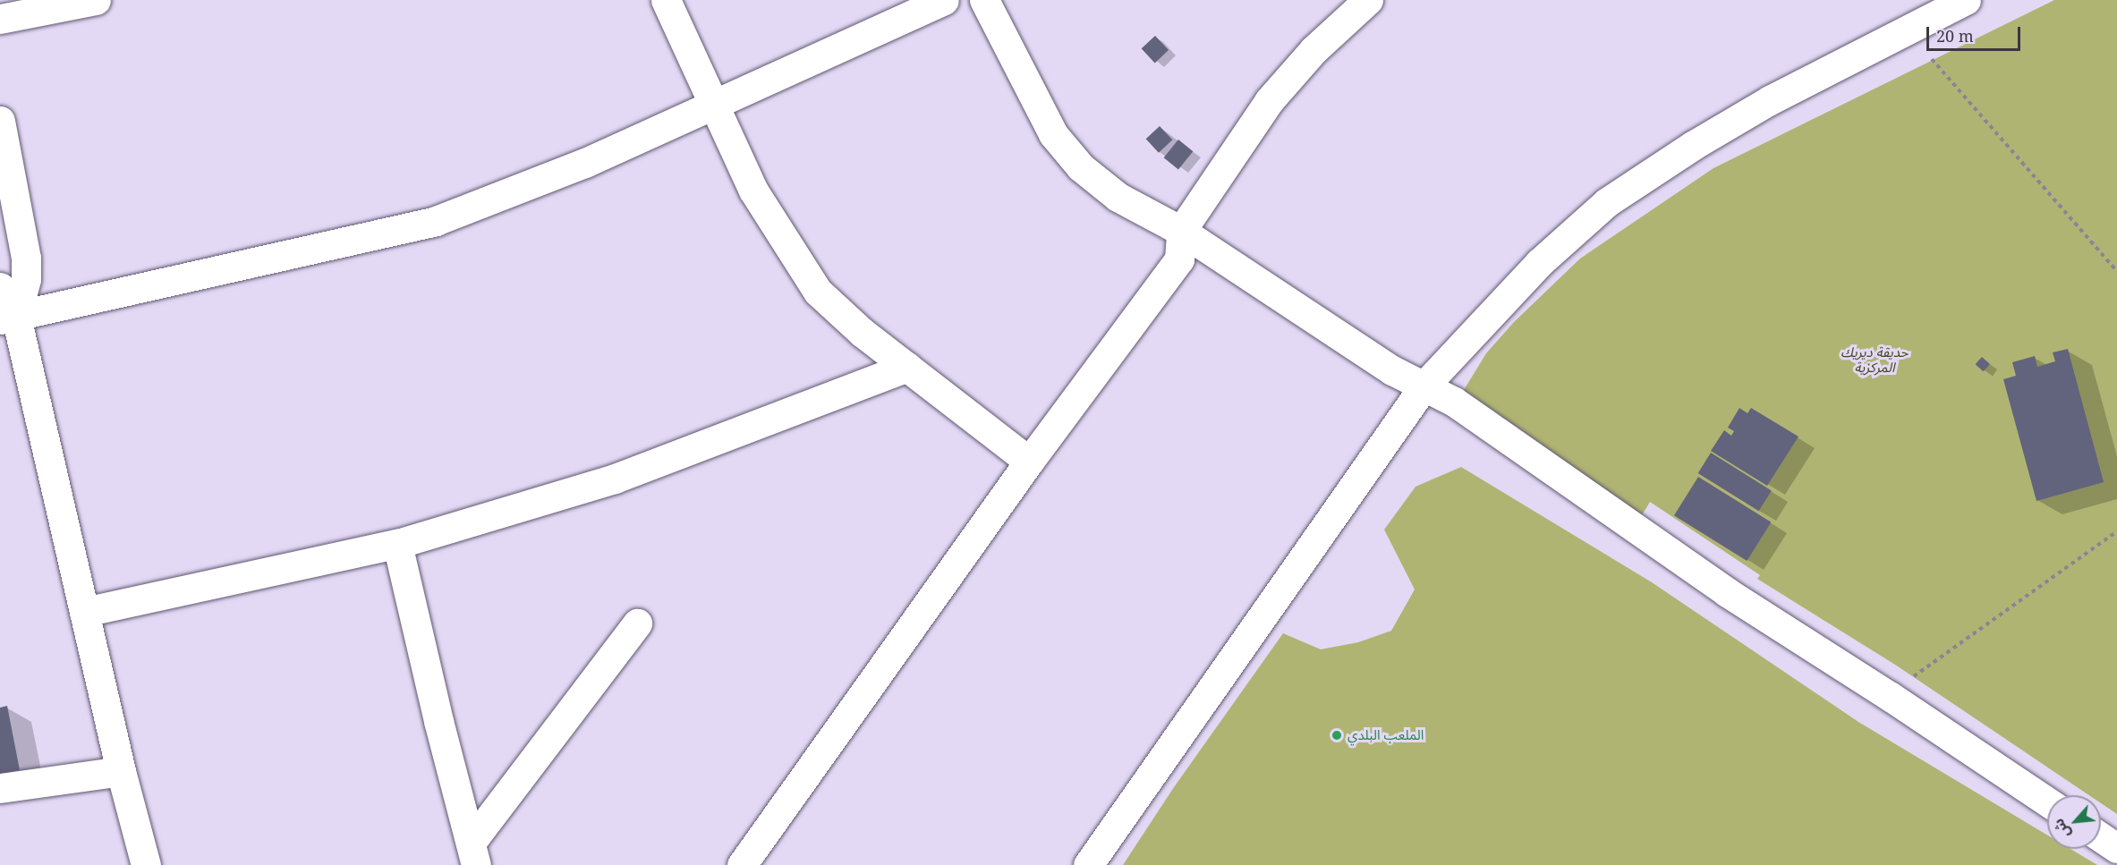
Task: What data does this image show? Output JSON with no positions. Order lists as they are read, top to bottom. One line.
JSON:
{"parks":["حديقة ديريك المركزية"],"places":["الملعب البلدي"],"scale_bar":"20 m","north":"bottom left"}
